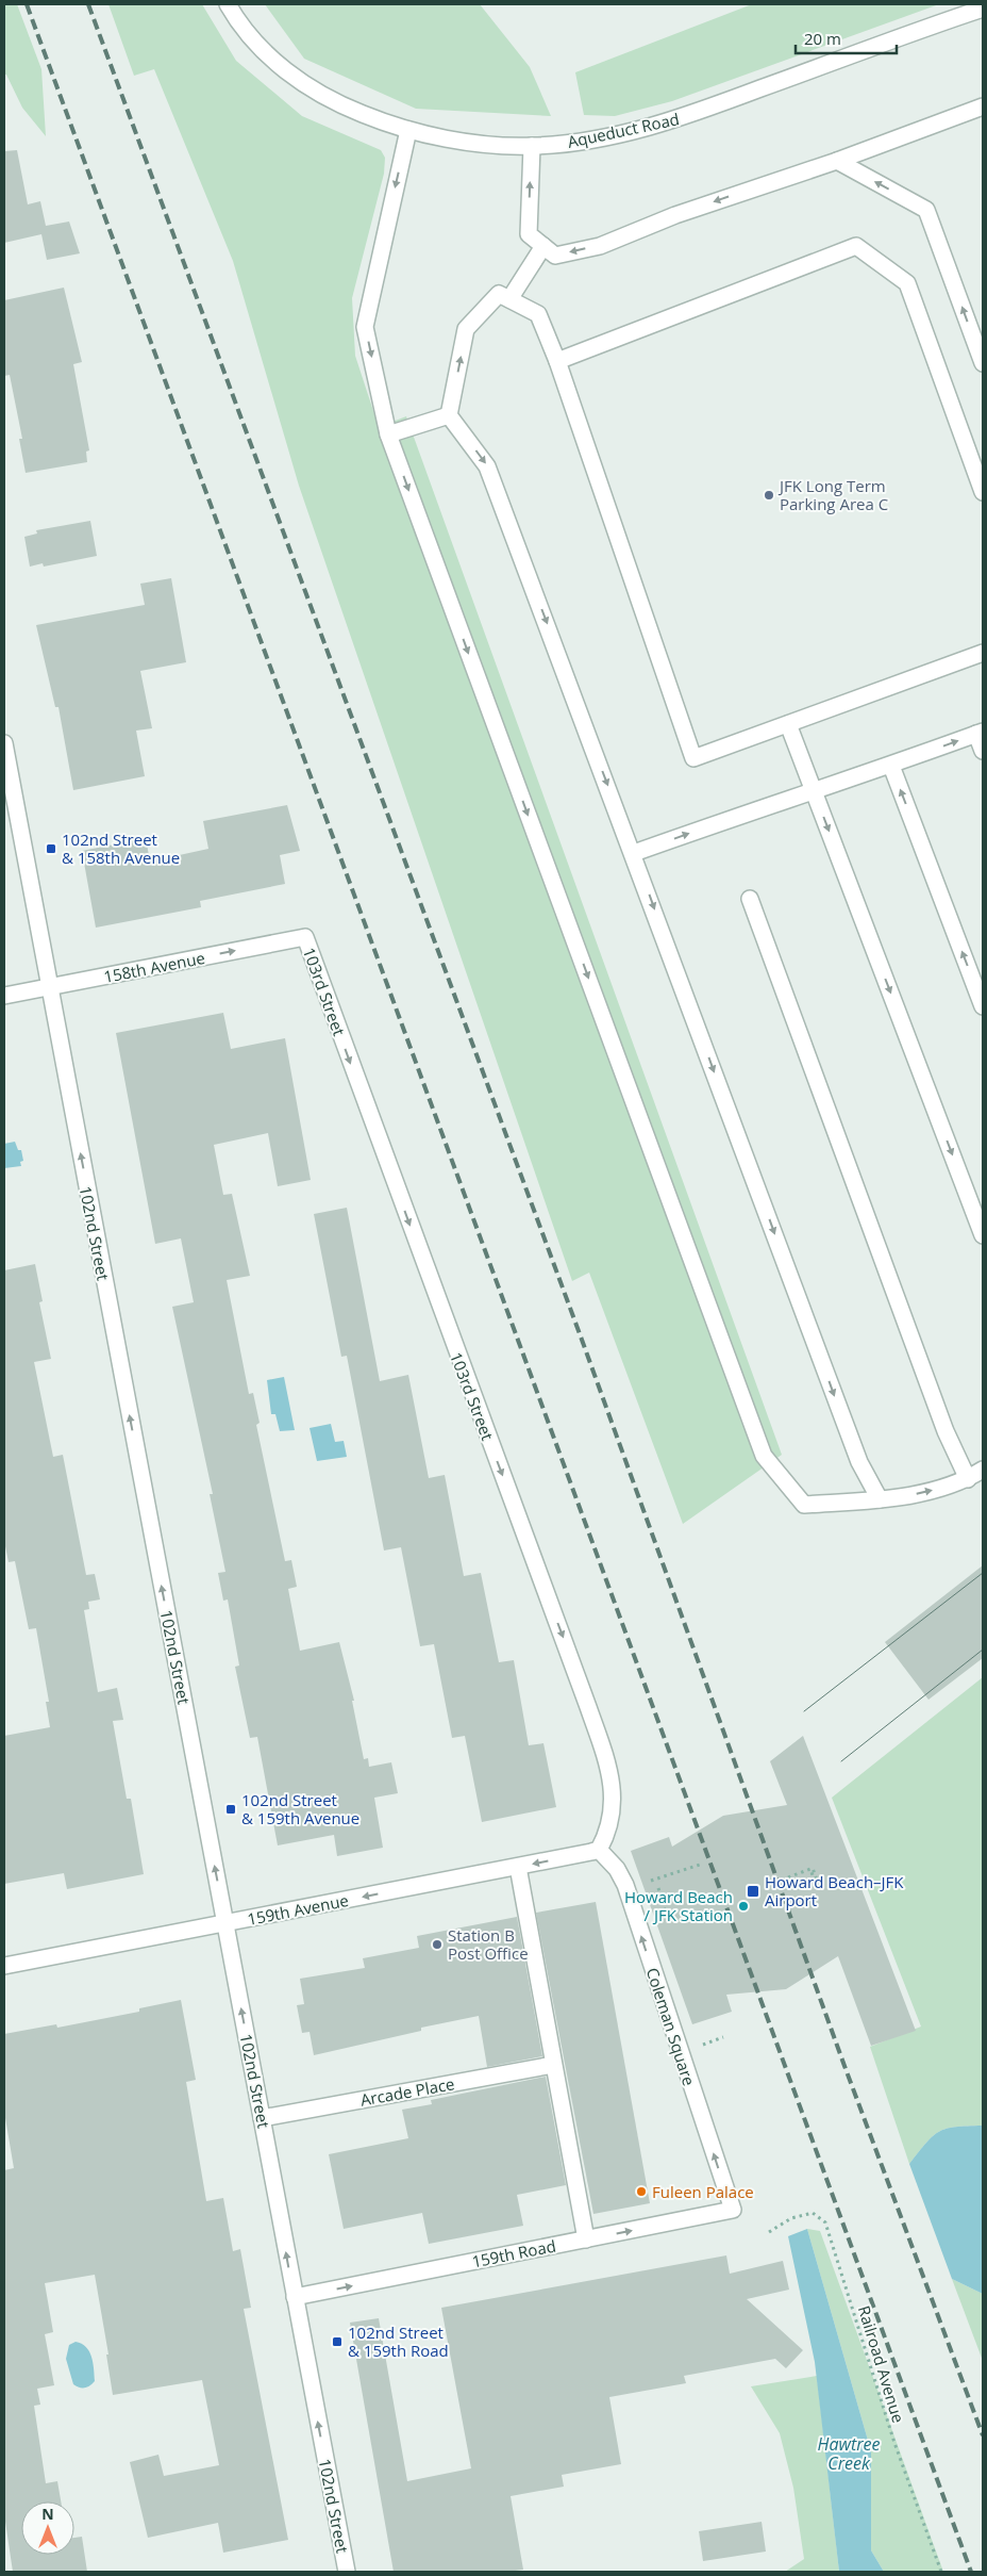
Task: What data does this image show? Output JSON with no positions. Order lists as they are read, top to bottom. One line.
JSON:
{"streets":{"street":["Aqueduct Road","158th Avenue","103rd Street","102nd Street","159th Avenue","Coleman Square","Arcade Place","159th Road"],"path":["Railroad Avenue"]},"crossings":[["158th Avenue","103rd Street"],["158th Avenue","102nd Street"],["103rd Street","159th Avenue"],["103rd Street","Coleman Square"],["102nd Street","159th Avenue"],["102nd Street","Arcade Place"],["102nd Street","159th Road"],["159th Avenue","Coleman Square"],["Coleman Square","159th Road"]],"one_way":["158th Avenue","103rd Street","102nd Street","159th Avenue","159th Road"],"water":["Hawtree Creek"],"places":{"other":["JFK Long Term Parking Area C","Howard Beach / JFK Station","Station B Post Office","Fuleen Palace"],"transit":["102nd Street & 158th Avenue","102nd Street & 159th Avenue","Howard Beach–JFK Airport","102nd Street & 159th Road"]},"scale_bar":"20 m","north":"top"}
